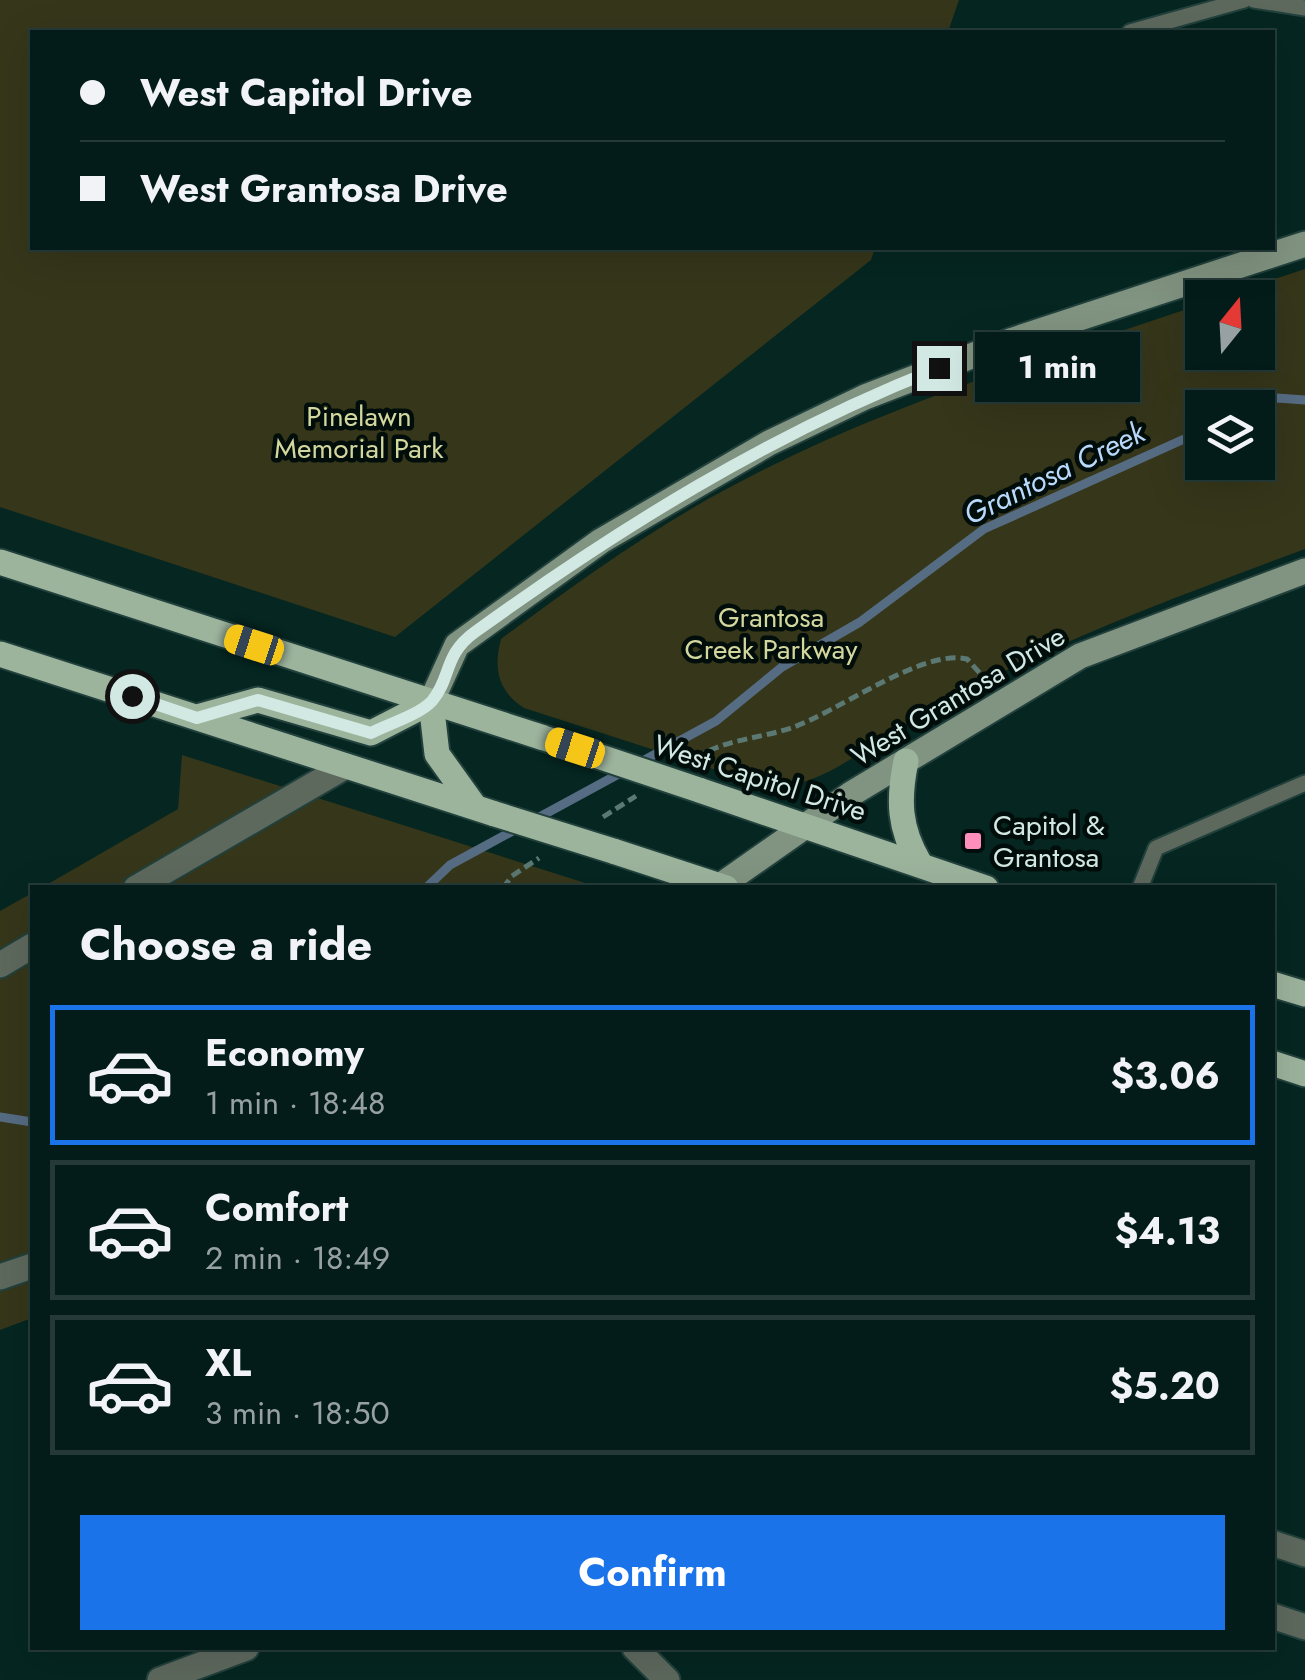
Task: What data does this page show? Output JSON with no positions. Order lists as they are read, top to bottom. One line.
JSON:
{"streets":{"main road":["West Capitol Drive"],"street":["West Grantosa Drive"]},"crossings":[["West Grantosa Drive","West Capitol Drive"]],"water":["Grantosa Creek"],"parks":["Pinelawn Memorial Park","Grantosa Creek Parkway"],"places":{"transit":["Capitol & Grantosa"]},"north":"top","page":{"banner":["West Capitol Drive","West Grantosa Drive"],"bubble":"1 min","heading":"Choose a ride","list":[{"name":"Economy","note":"1 min · 18:48","value":"$3.06"},{"name":"Comfort","note":"2 min · 18:49","value":"$4.13"},{"name":"XL","note":"3 min · 18:50","value":"$5.20"}],"buttons":"Confirm"}}
